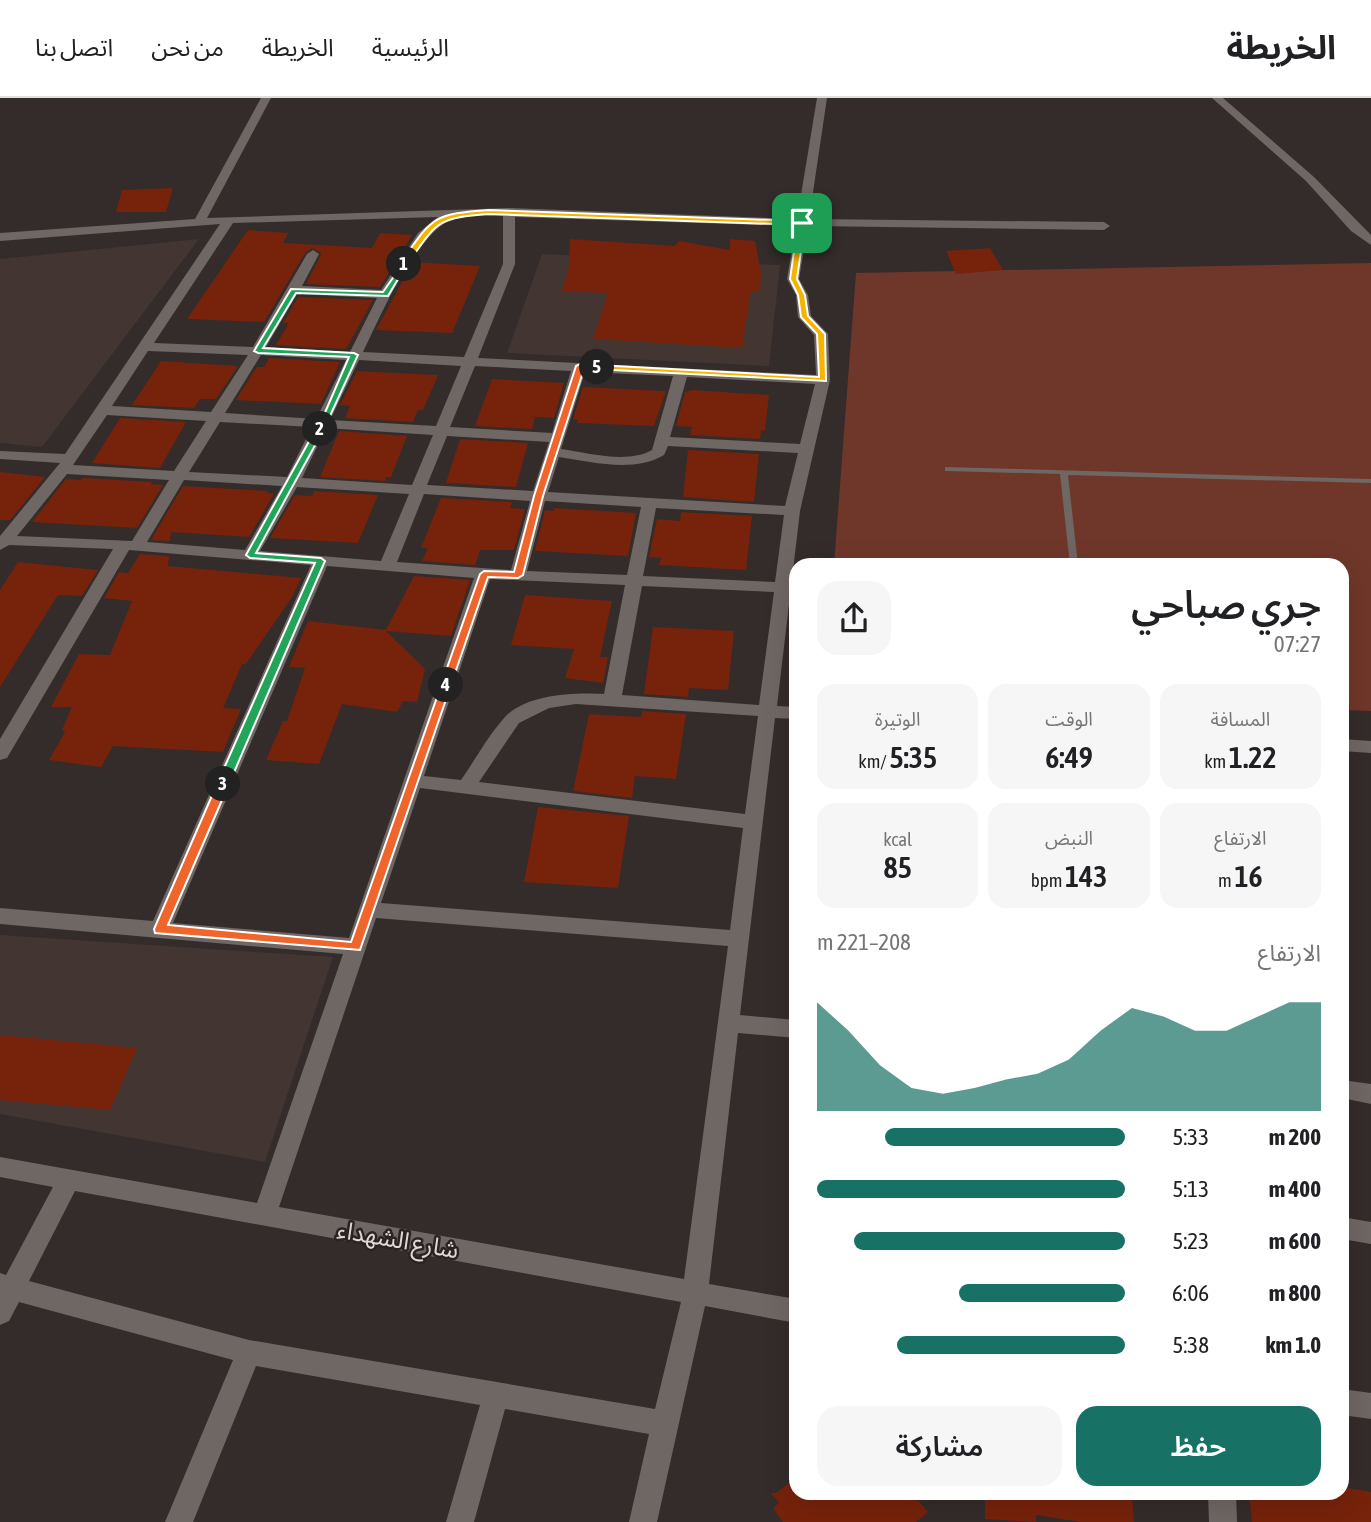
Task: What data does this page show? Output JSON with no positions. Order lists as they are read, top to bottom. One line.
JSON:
{"streets":{"street":["شارع الشهداء"]},"page":{"header":"الخريطة","nav":["الرئيسية","الخريطة","من نحن","اتصل بنا"],"pins":["1","5","2","4","3"],"heading":["جري صباحي","07:27"],"stats":[["المسافة","1.22 km"],["الوقت","6:49"],["الوتيرة","5:35 /km"],["الارتفاع","16 m"],["النبض","143 bpm"],["kcal","85"]],"chart":["الارتفاع","208–221 m"],"list":[{"name":"200 m","note":"5:33"},{"name":"400 m","note":"5:13"},{"name":"600 m","note":"5:23"},{"name":"800 m","note":"6:06"},{"name":"1.0 km","note":"5:38"}],"buttons":["حفظ","مشاركة"]}}
